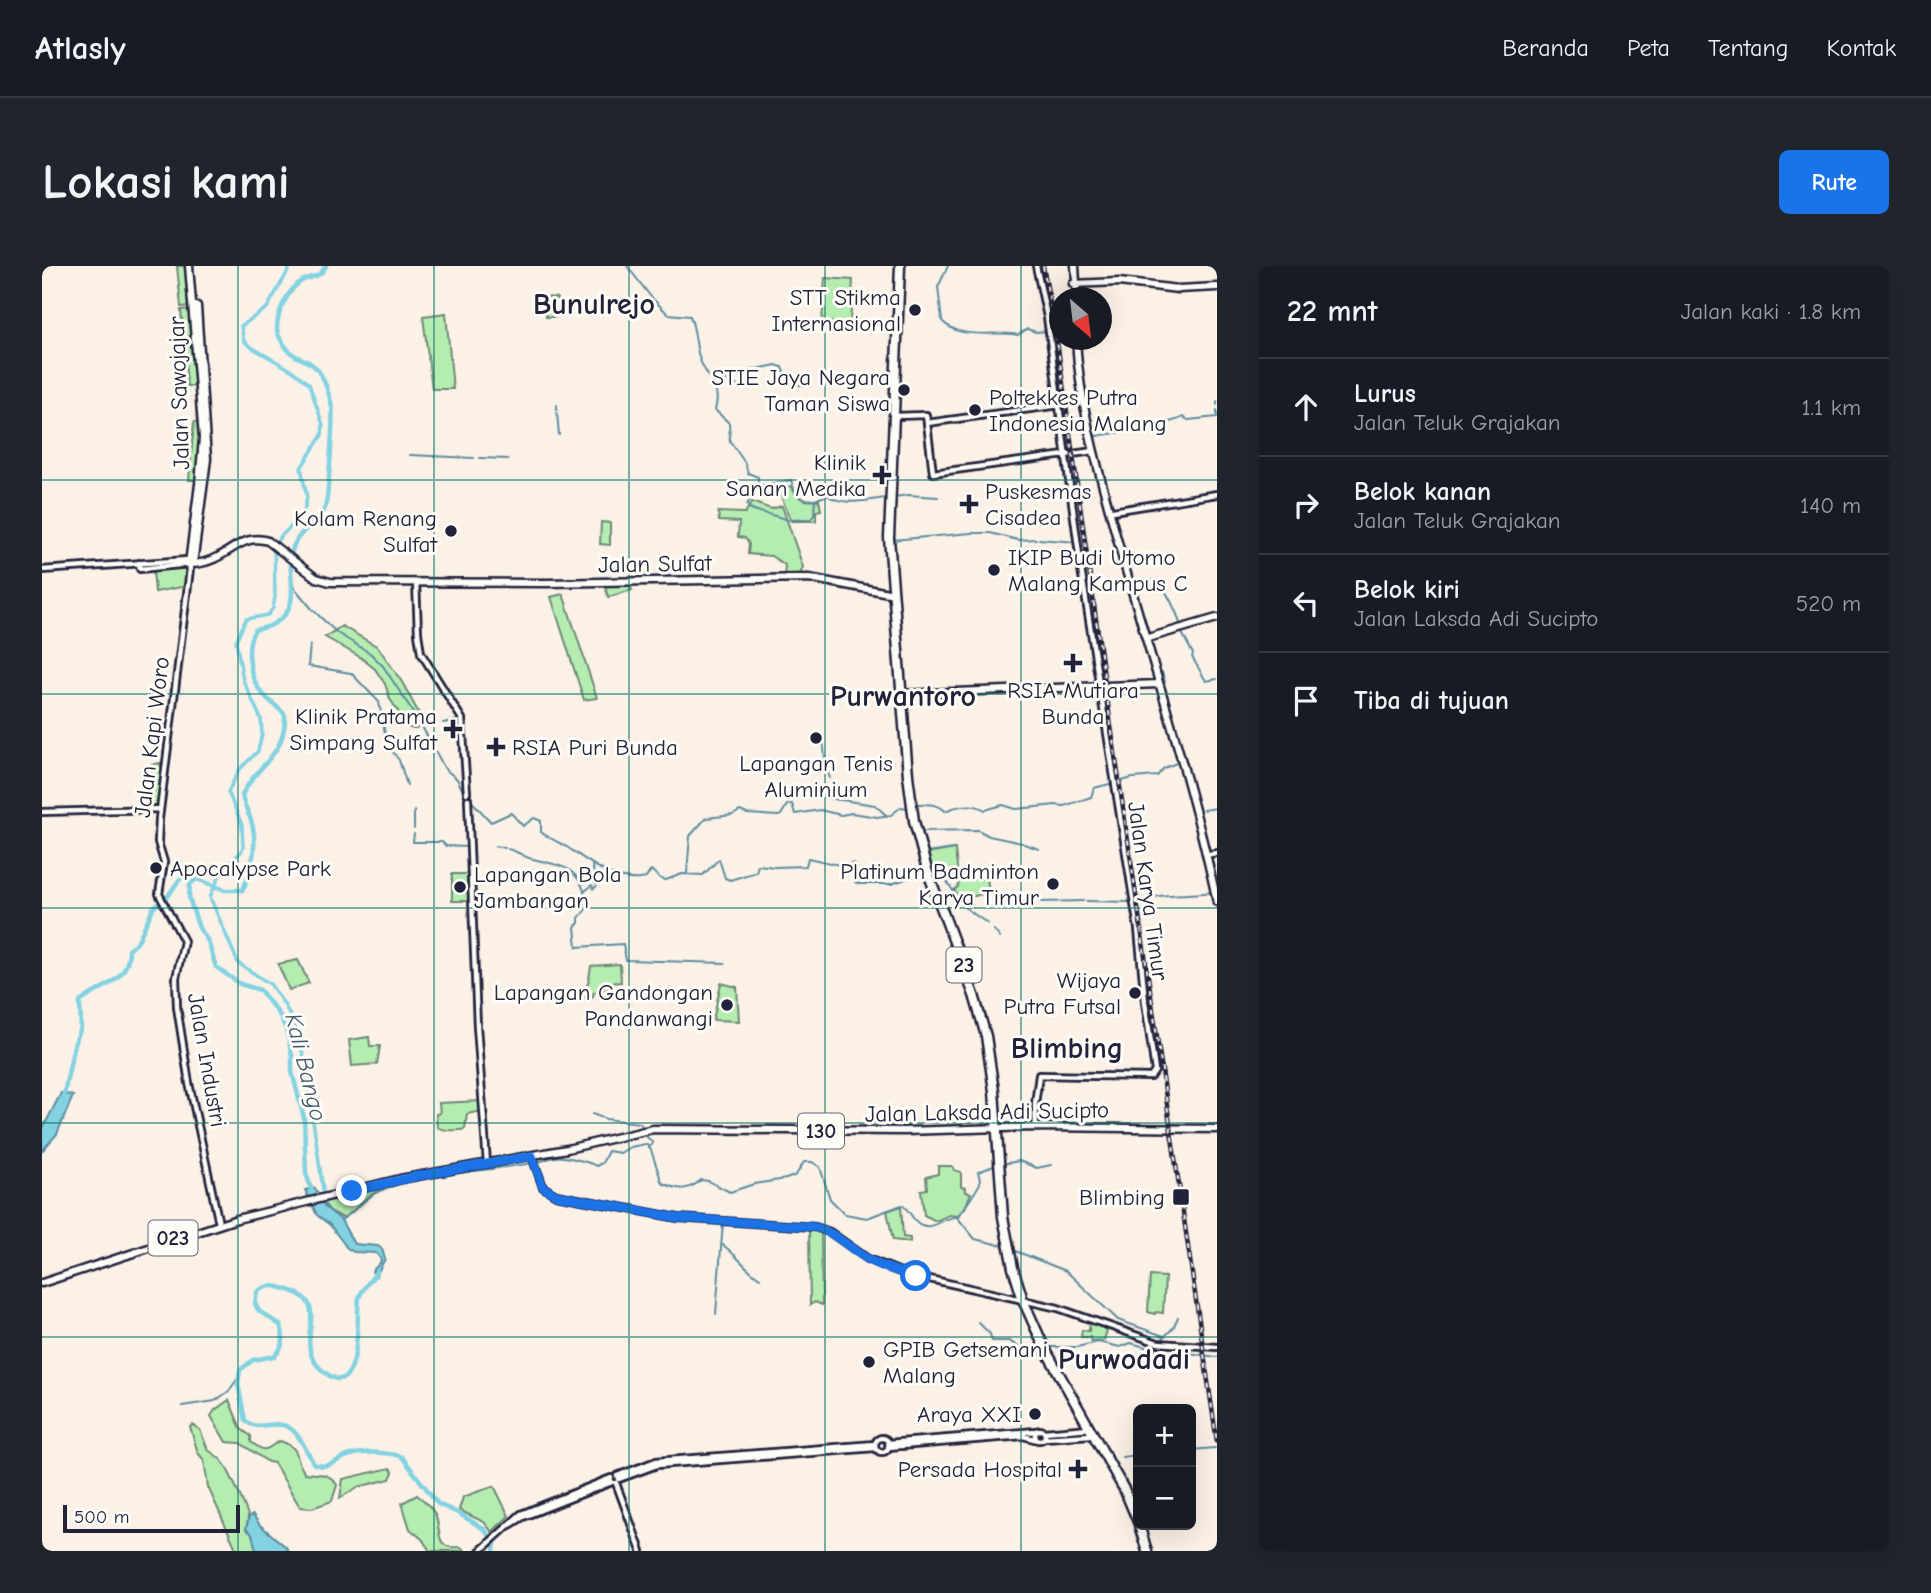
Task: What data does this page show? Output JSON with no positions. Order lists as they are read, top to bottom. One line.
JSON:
{"streets":{"highway":["23"],"main road":["Jalan Sawojajar","Jalan Sulfat","Jalan Laksda Adi Sucipto","130","023"],"street":["Jalan Kapi Woro","Jalan Karya Timur","Jalan Industri"]},"crossings":[["Jalan Sawojajar","Jalan Sulfat"],["Jalan Sawojajar","Jalan Kapi Woro"],["Jalan Sulfat","Jalan Kapi Woro"],["Jalan Sulfat","23"],["Jalan Kapi Woro","Jalan Industri"],["Jalan Karya Timur","Jalan Laksda Adi Sucipto"],["23","Jalan Laksda Adi Sucipto"],["Jalan Industri","023"],["Jalan Laksda Adi Sucipto","023"]],"districts":["Bunulrejo","Purwantoro","Blimbing","Purwodadi"],"water":["Kali Bango"],"places":{"other":["STT Stikma Internasional","STIE Jaya Negara Taman Siswa","Poltekkes Putra Indonesia Malang","Kolam Renang Sulfat","IKIP Budi Utomo Malang Kampus C","Lapangan Tenis Aluminium","Apocalypse Park","Platinum Badminton Karya Timur","Lapangan Bola Jambangan","Wijaya Putra Futsal","Lapangan Gandongan Pandanwangi","GPIB Getsemani Malang","Araya XXI"],"health":["Klinik Sanan Medika","Puskesmas Cisadea","RSIA Mutiara Bunda","Klinik Pratama Simpang Sulfat","RSIA Puri Bunda","Persada Hospital"],"transit":["Blimbing"]},"scale_bar":"500 m","north":"bottom right","page":{"header":"Atlasly","nav":["Beranda","Peta","Tentang","Kontak"],"buttons":"Rute","title":"Lokasi kami","heading":["22 mnt","Jalan kaki · 1.8 km"],"list":[["Lurus","Jalan Teluk Grajakan","1.1 km"],["Belok kanan","Jalan Teluk Grajakan","140 m"],["Belok kiri","Jalan Laksda Adi Sucipto","520 m"],"Tiba di tujuan"],"map_buttons":["+","−"],"scale":"500 m"}}
